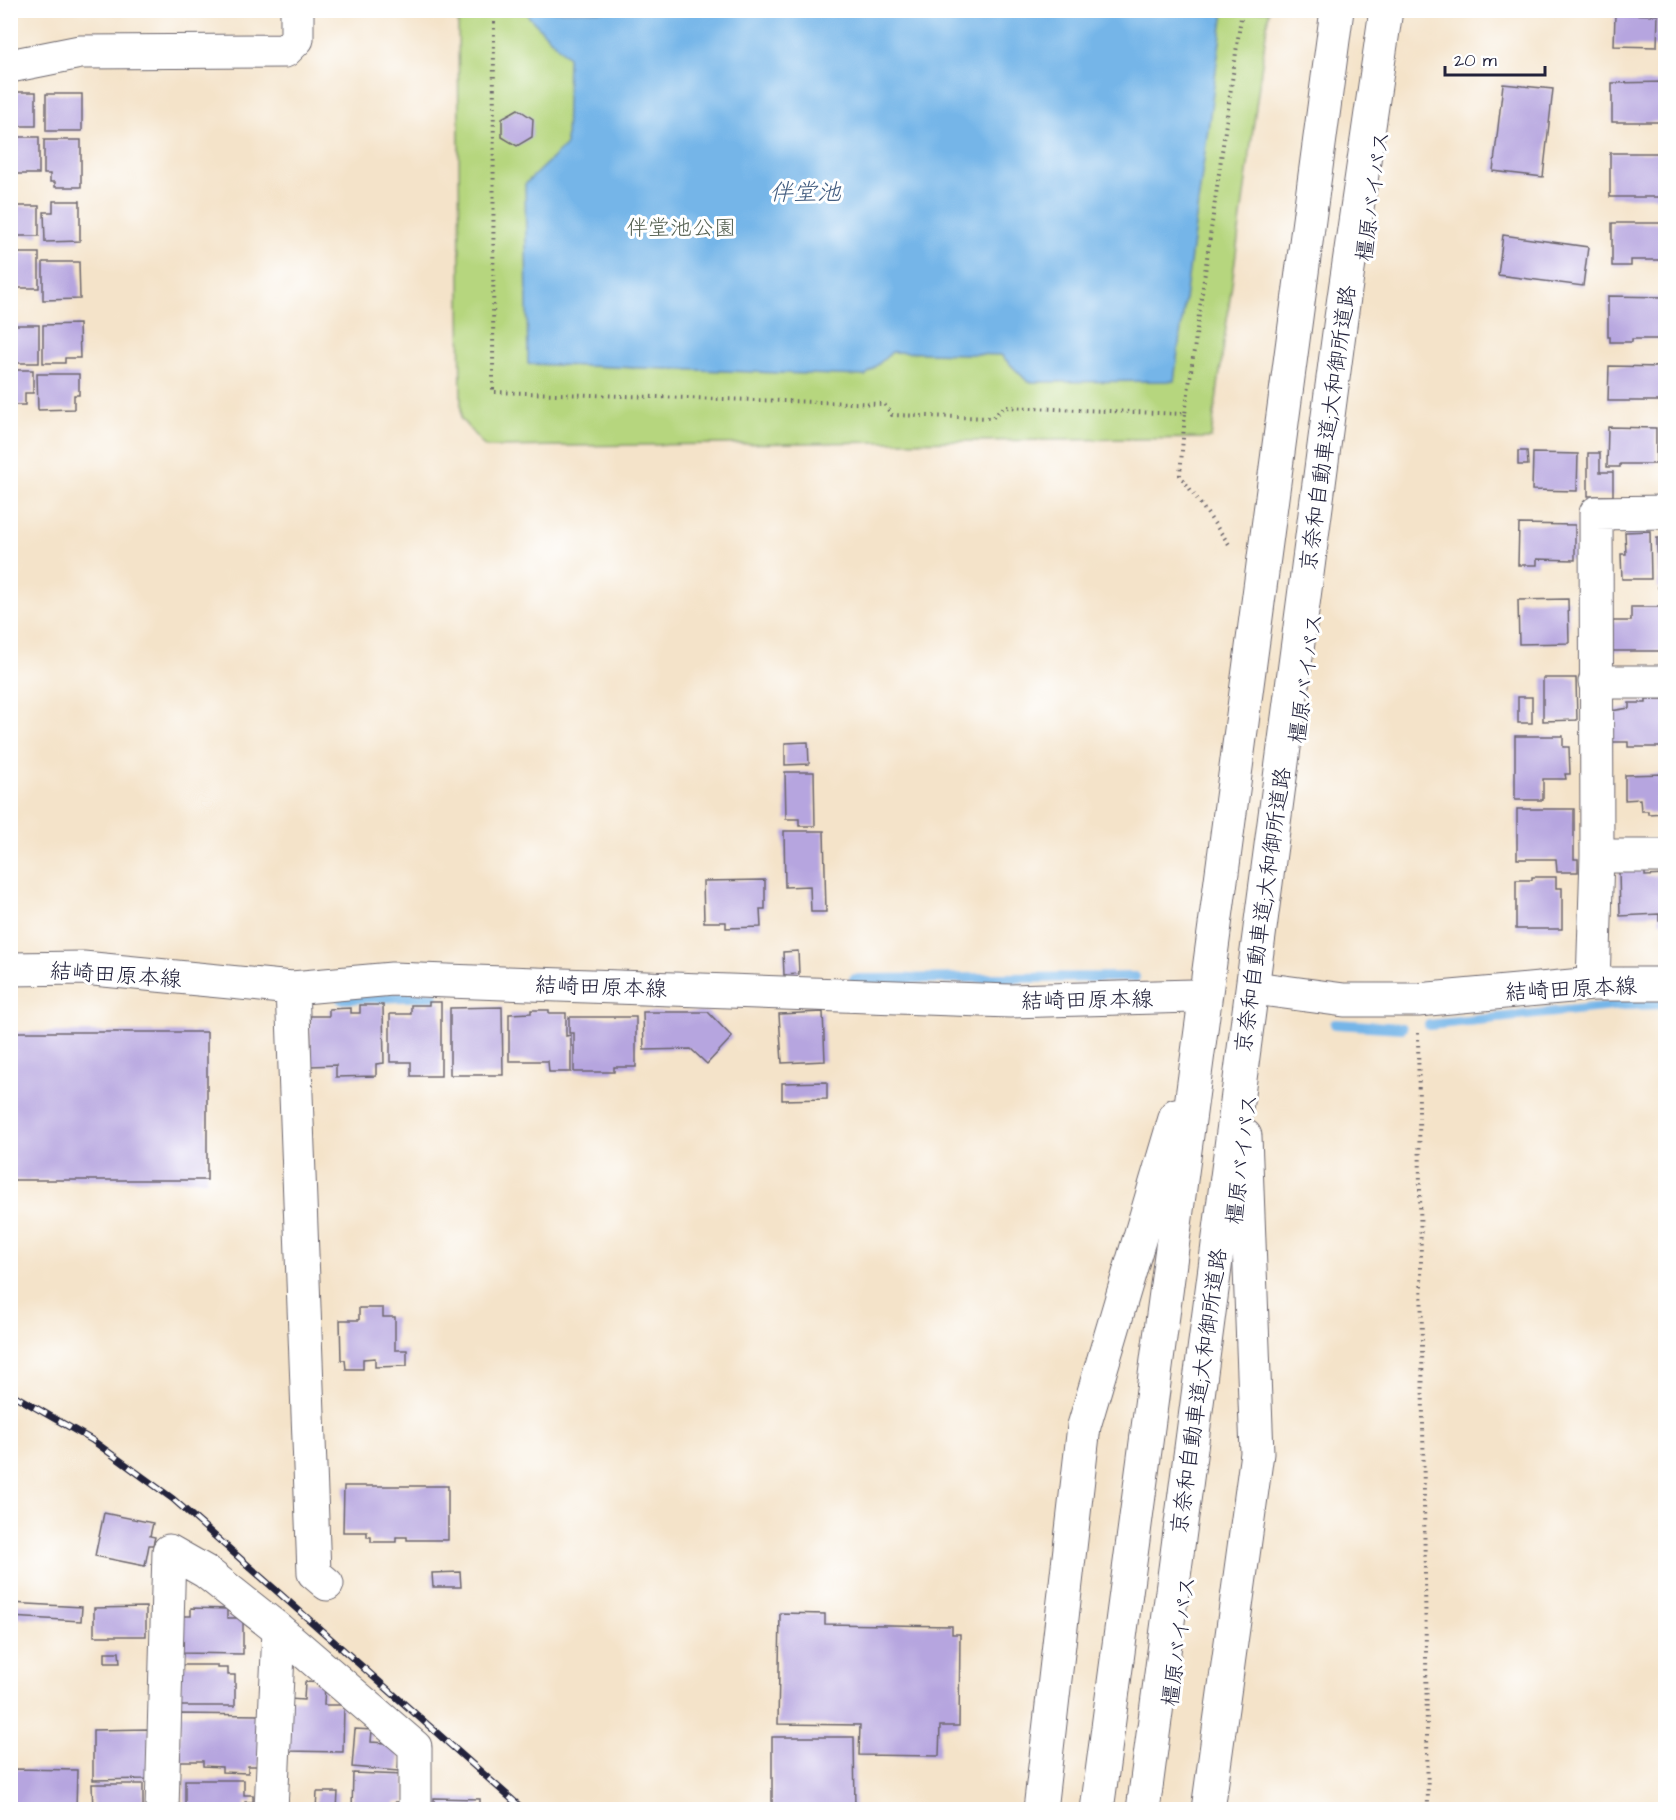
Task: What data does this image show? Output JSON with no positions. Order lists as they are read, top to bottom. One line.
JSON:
{"streets":{"main road":["橿原バイパス","京奈和自動車道;大和御所道路","結崎田原本線"]},"crossings":[["橿原バイパス","結崎田原本線"]],"water":["伴堂池"],"parks":["伴堂池公園"],"scale_bar":"20 m"}
